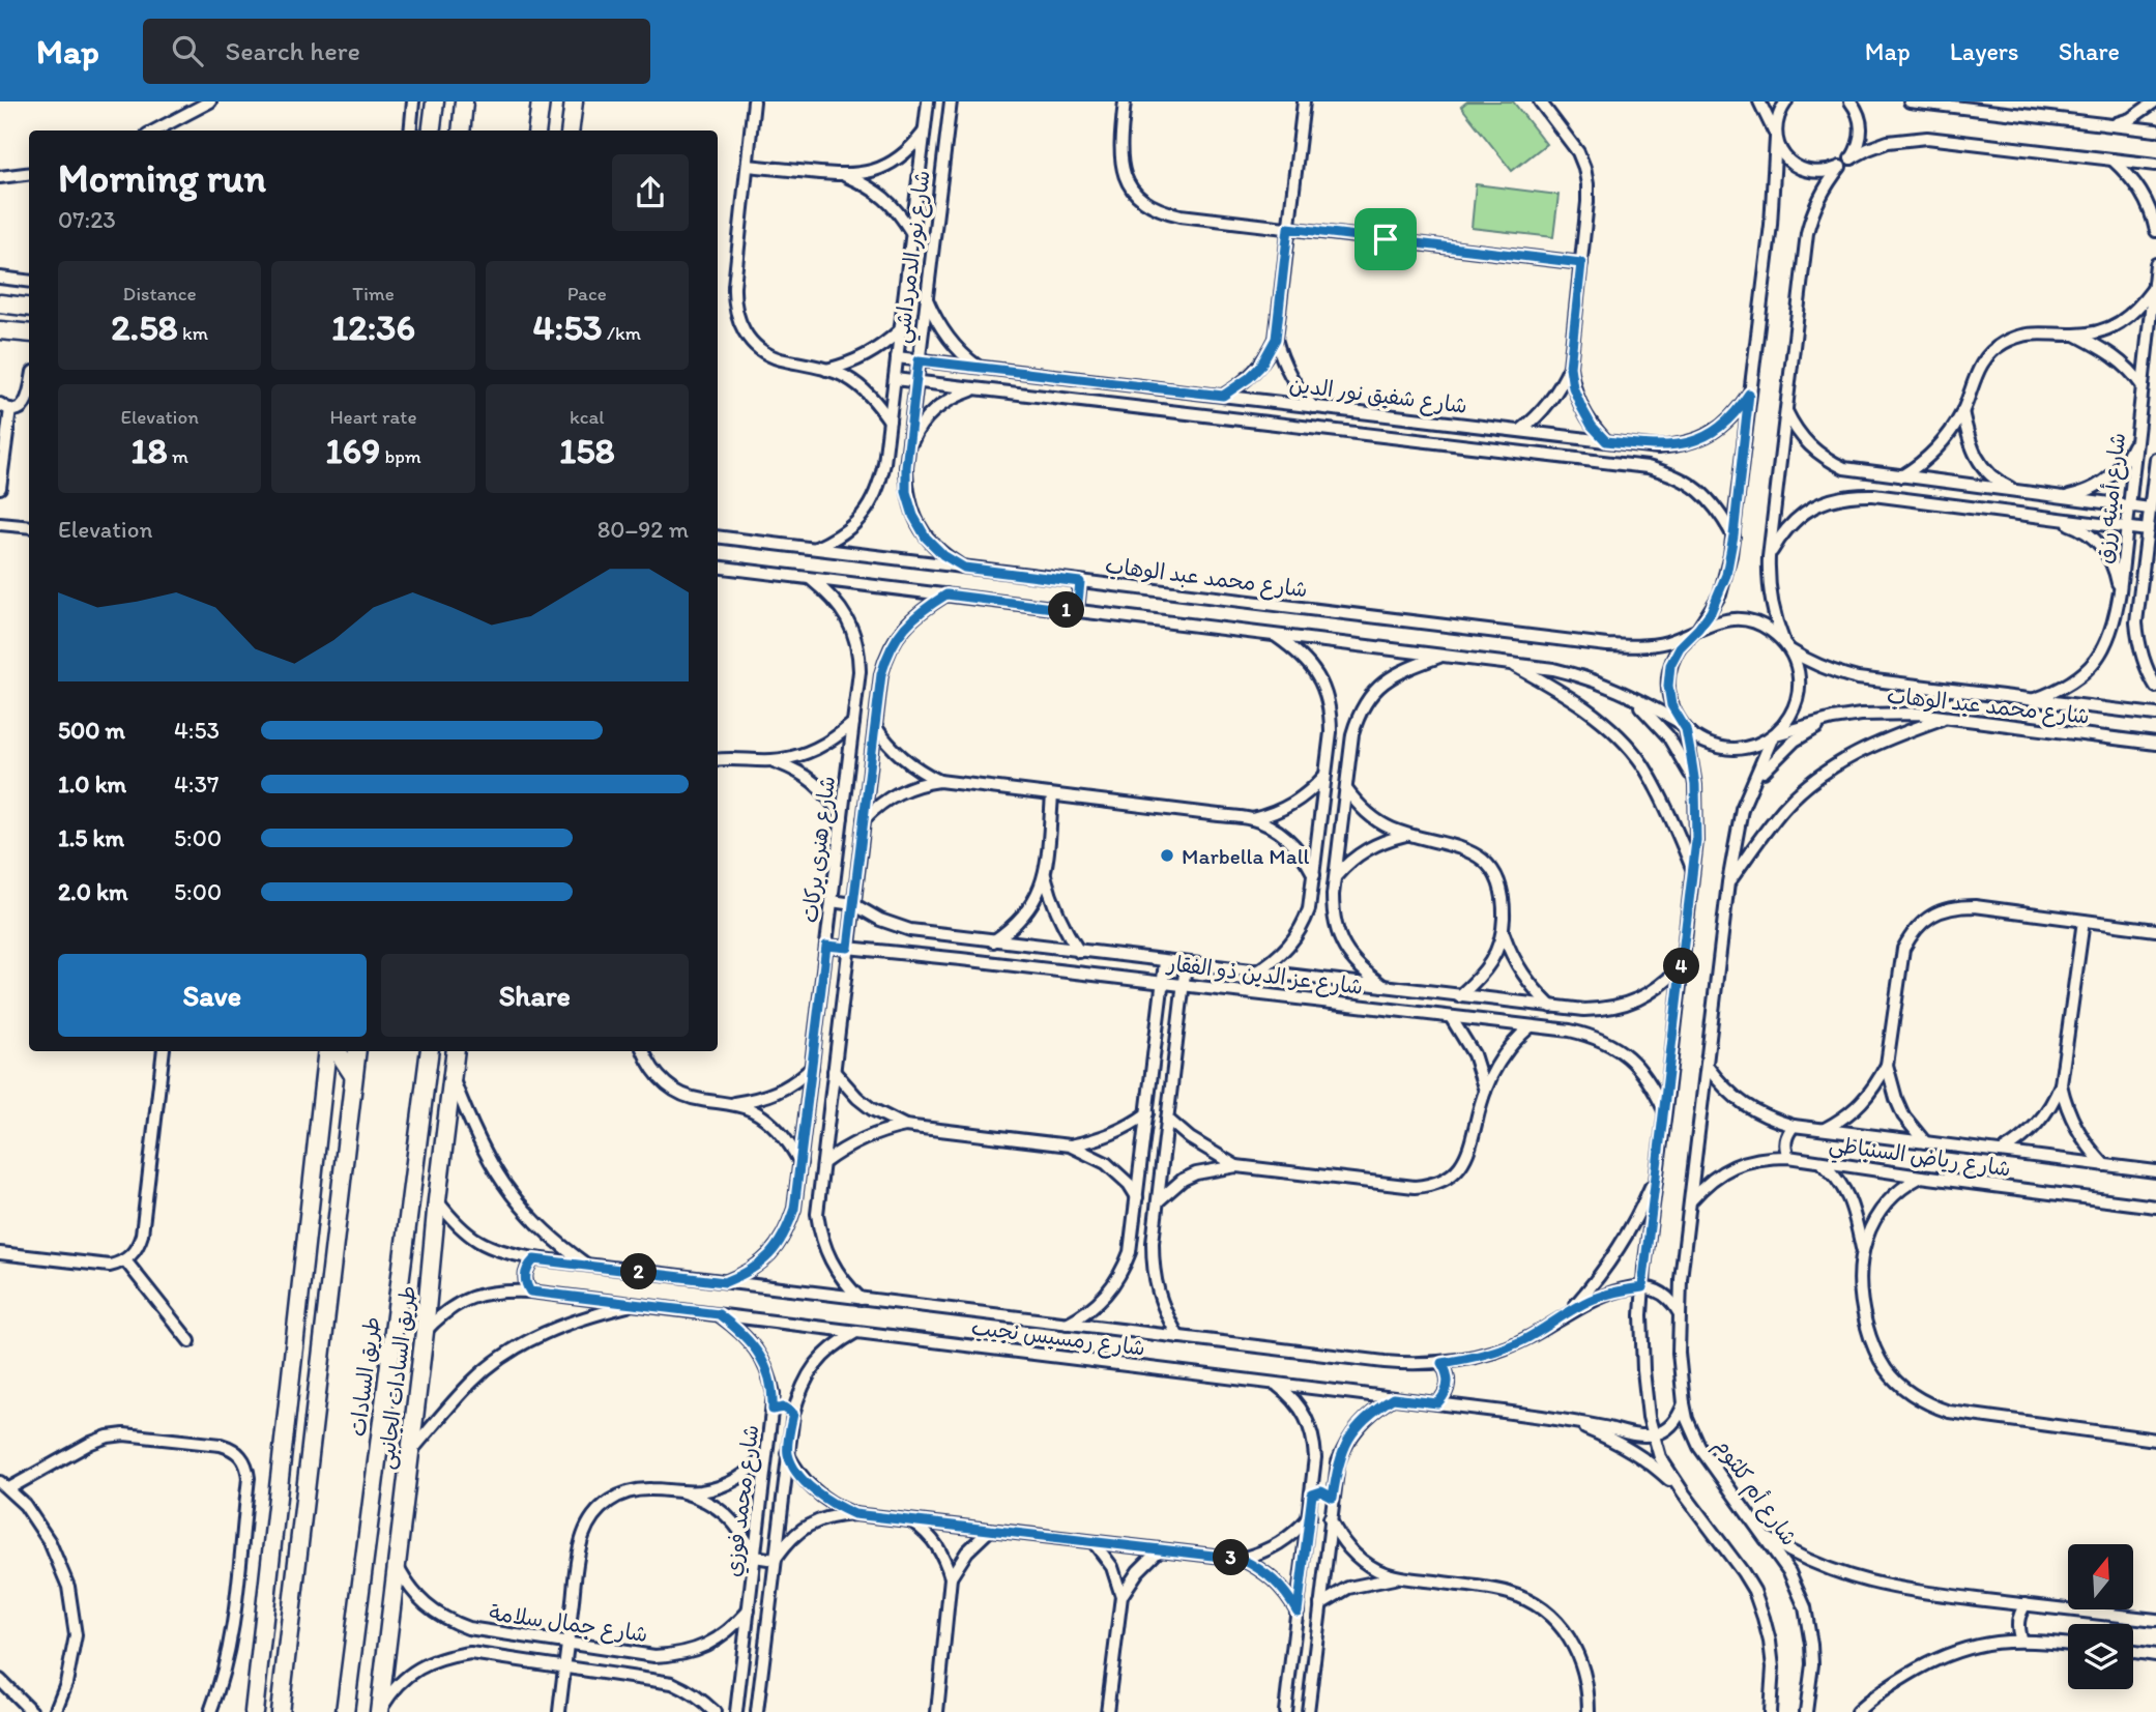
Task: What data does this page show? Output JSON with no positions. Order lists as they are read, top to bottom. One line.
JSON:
{"streets":{"street":["شارع نور الدمرداشي","شارع شفيق نور الدين","شارع أمينه رزق","شارع محمد عبد الوهاب","شارع هنرى بركات","شارع عز الدين ذو الفقار","شارع رياض السنباطي","شارع رمسيس نجيب","طريق السادات","طريق السادات الجانبى","شارع أم كلثوم","شارع محمد فوزي","شارع جمال سلامة"]},"crossings":[["شارع نور الدمرداشي","شارع شفيق نور الدين"],["شارع نور الدمرداشي","شارع محمد عبد الوهاب"],["شارع أمينه رزق","شارع محمد عبد الوهاب"],["شارع محمد عبد الوهاب","شارع أم كلثوم"],["شارع هنرى بركات","شارع عز الدين ذو الفقار"],["شارع هنرى بركات","شارع رمسيس نجيب"],["شارع رياض السنباطي","شارع أم كلثوم"],["شارع رمسيس نجيب","طريق السادات الجانبى"],["شارع رمسيس نجيب","شارع محمد فوزي"],["طريق السادات الجانبى","شارع جمال سلامة"],["شارع محمد فوزي","شارع جمال سلامة"]],"places":["Marbella Mall"],"north":"top","page":{"header":"Map","search":"Search here","nav":["Map","Layers","Share"],"heading":["Morning run","07:23"],"stats":[["Distance","2.58 km"],["Time","12:36"],["Pace","4:53 /km"],["Elevation","18 m"],["Heart rate","169 bpm"],["kcal","158"]],"chart":["Elevation","80–92 m"],"pins":["1","4","2","3"],"list":[{"name":"500 m","note":"4:53"},{"name":"1.0 km","note":"4:37"},{"name":"1.5 km","note":"5:00"},{"name":"2.0 km","note":"5:00"}],"buttons":["Save","Share"]}}
